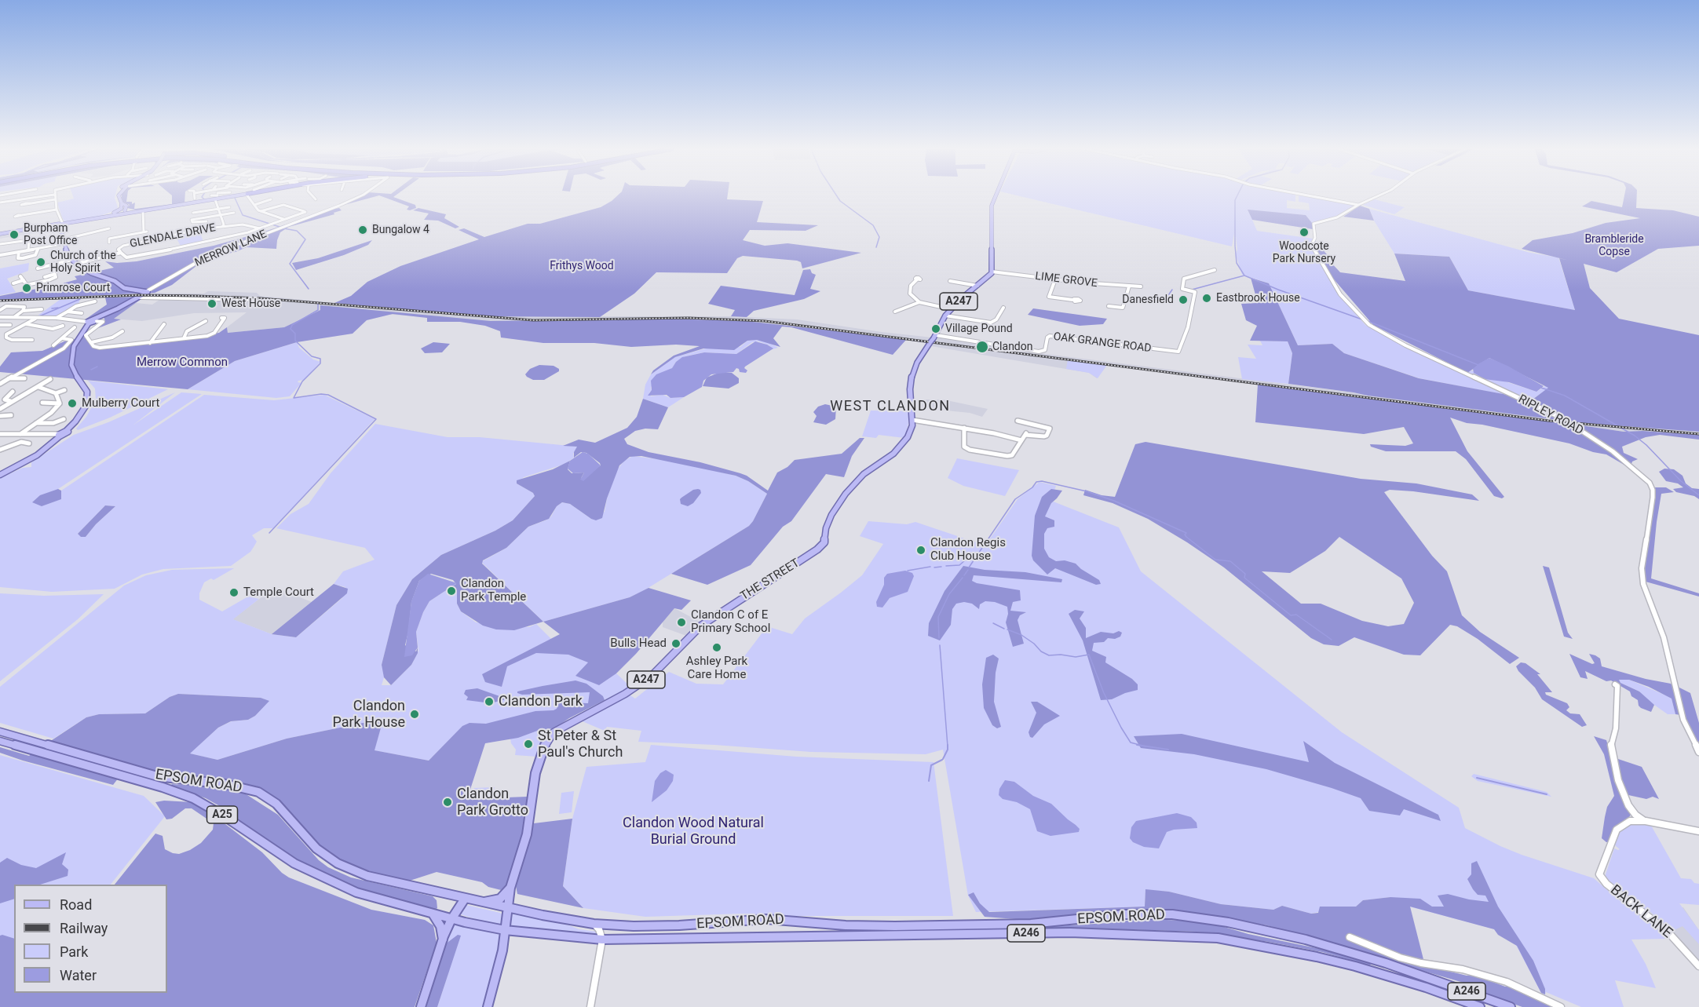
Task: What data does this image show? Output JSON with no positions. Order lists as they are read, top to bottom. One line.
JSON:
{"streets":{"main road":["MERROW LANE","A247","THE STREET","EPSOM ROAD","A25","A246"],"street":["GLENDALE DRIVE","LIME GROVE","OAK GRANGE ROAD","RIPLEY ROAD","BACK LANE"]},"crossings":[["LIME GROVE","THE STREET"],["OAK GRANGE ROAD","THE STREET"],["THE STREET","EPSOM ROAD"]],"districts":["WEST CLANDON"],"parks":["Brambleride Copse","Frithys Wood","Merrow Common","Clandon Wood Natural Burial Ground"],"places":["Bungalow 4","Woodcote Park Nursery","Burpham Post Office","Church of the Holy Spirit","Primrose Court","Eastbrook House","Danesfield","West House","Village Pound","Clandon","Mulberry Court","Clandon Regis Club House","Clandon Park Temple","Temple Court","Clandon C of E Primary School","Bulls Head","Ashley Park Care Home","Clandon Park","Clandon Park House","St Peter & St Paul's Church","Clandon Park Grotto"],"legend":["Road","Railway","Park","Water"]}
